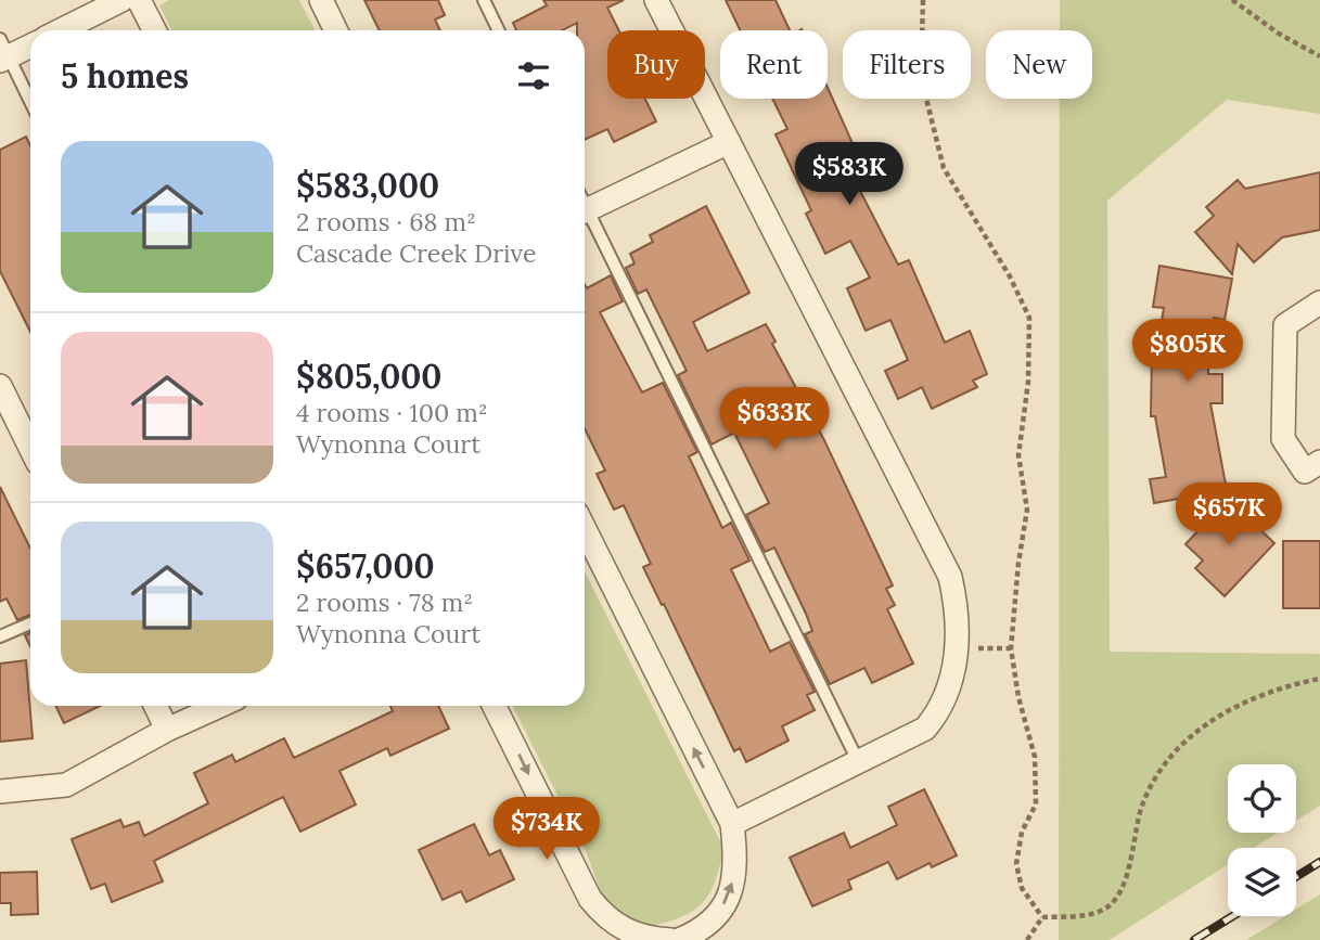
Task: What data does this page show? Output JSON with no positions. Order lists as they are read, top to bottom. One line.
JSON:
{"page":{"chip":["Buy","Rent","Filters","New"],"heading":"5 homes","list":[{"name":"$583,000","note":"2 rooms · 68 m² · Cascade Creek Drive"},{"name":"$805,000","note":"4 rooms · 100 m² · Wynonna Court"},{"name":"$657,000","note":"2 rooms · 78 m² · Wynonna Court"}],"price":["$583K","$805K","$633K","$657K","$734K"]}}
